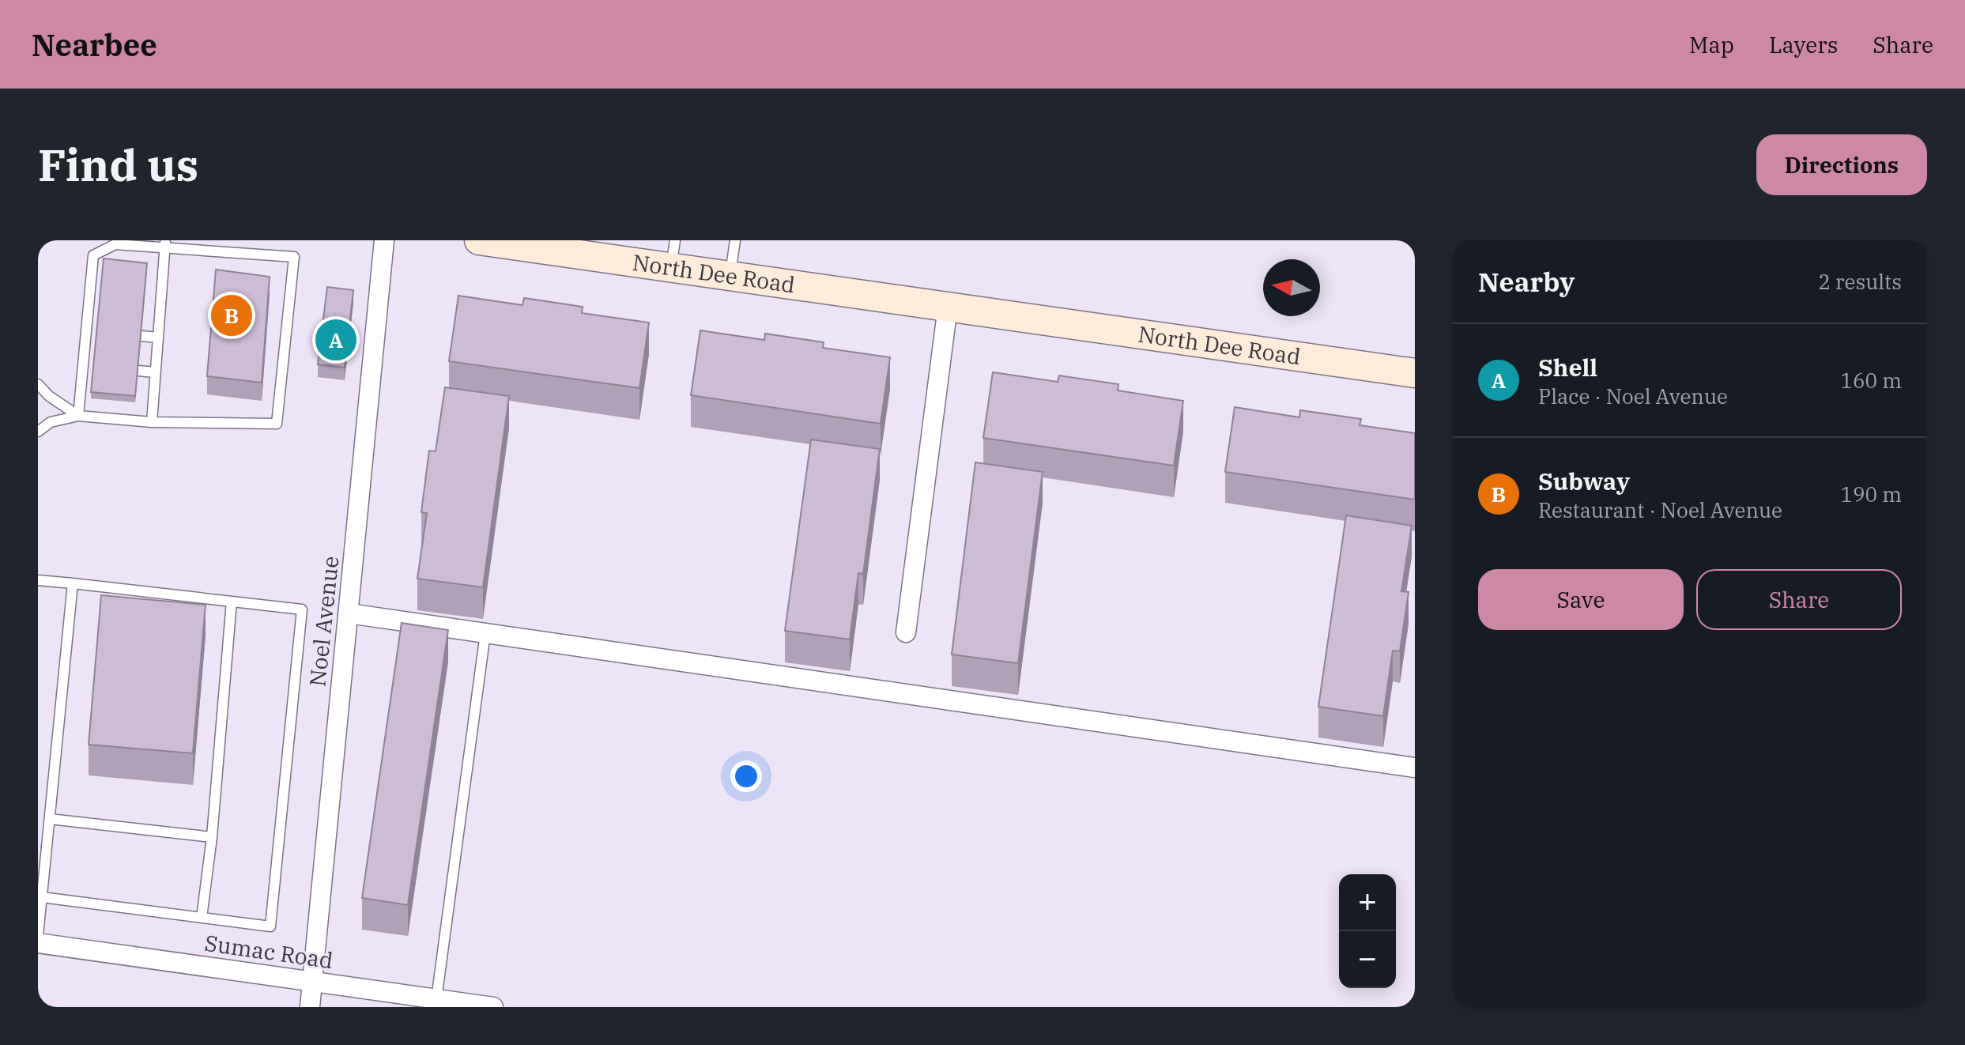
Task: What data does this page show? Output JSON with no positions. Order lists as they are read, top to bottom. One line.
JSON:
{"streets":{"street":["North Dee Road","Noel Avenue","Sumac Road"]},"crossings":[["Noel Avenue","Sumac Road"]],"north":"left","page":{"header":"Nearbee","nav":["Map","Layers","Share"],"buttons":["Directions",["Save","Share"]],"title":"Find us","heading":["Nearby","2 results"],"pins":["B","A"],"list":[{"mark":"A","name":"Shell","note":"Place · Noel Avenue","value":"160 m"},{"mark":"B","name":"Subway","note":"Restaurant · Noel Avenue","value":"190 m"}],"map_buttons":["+","−"]}}
